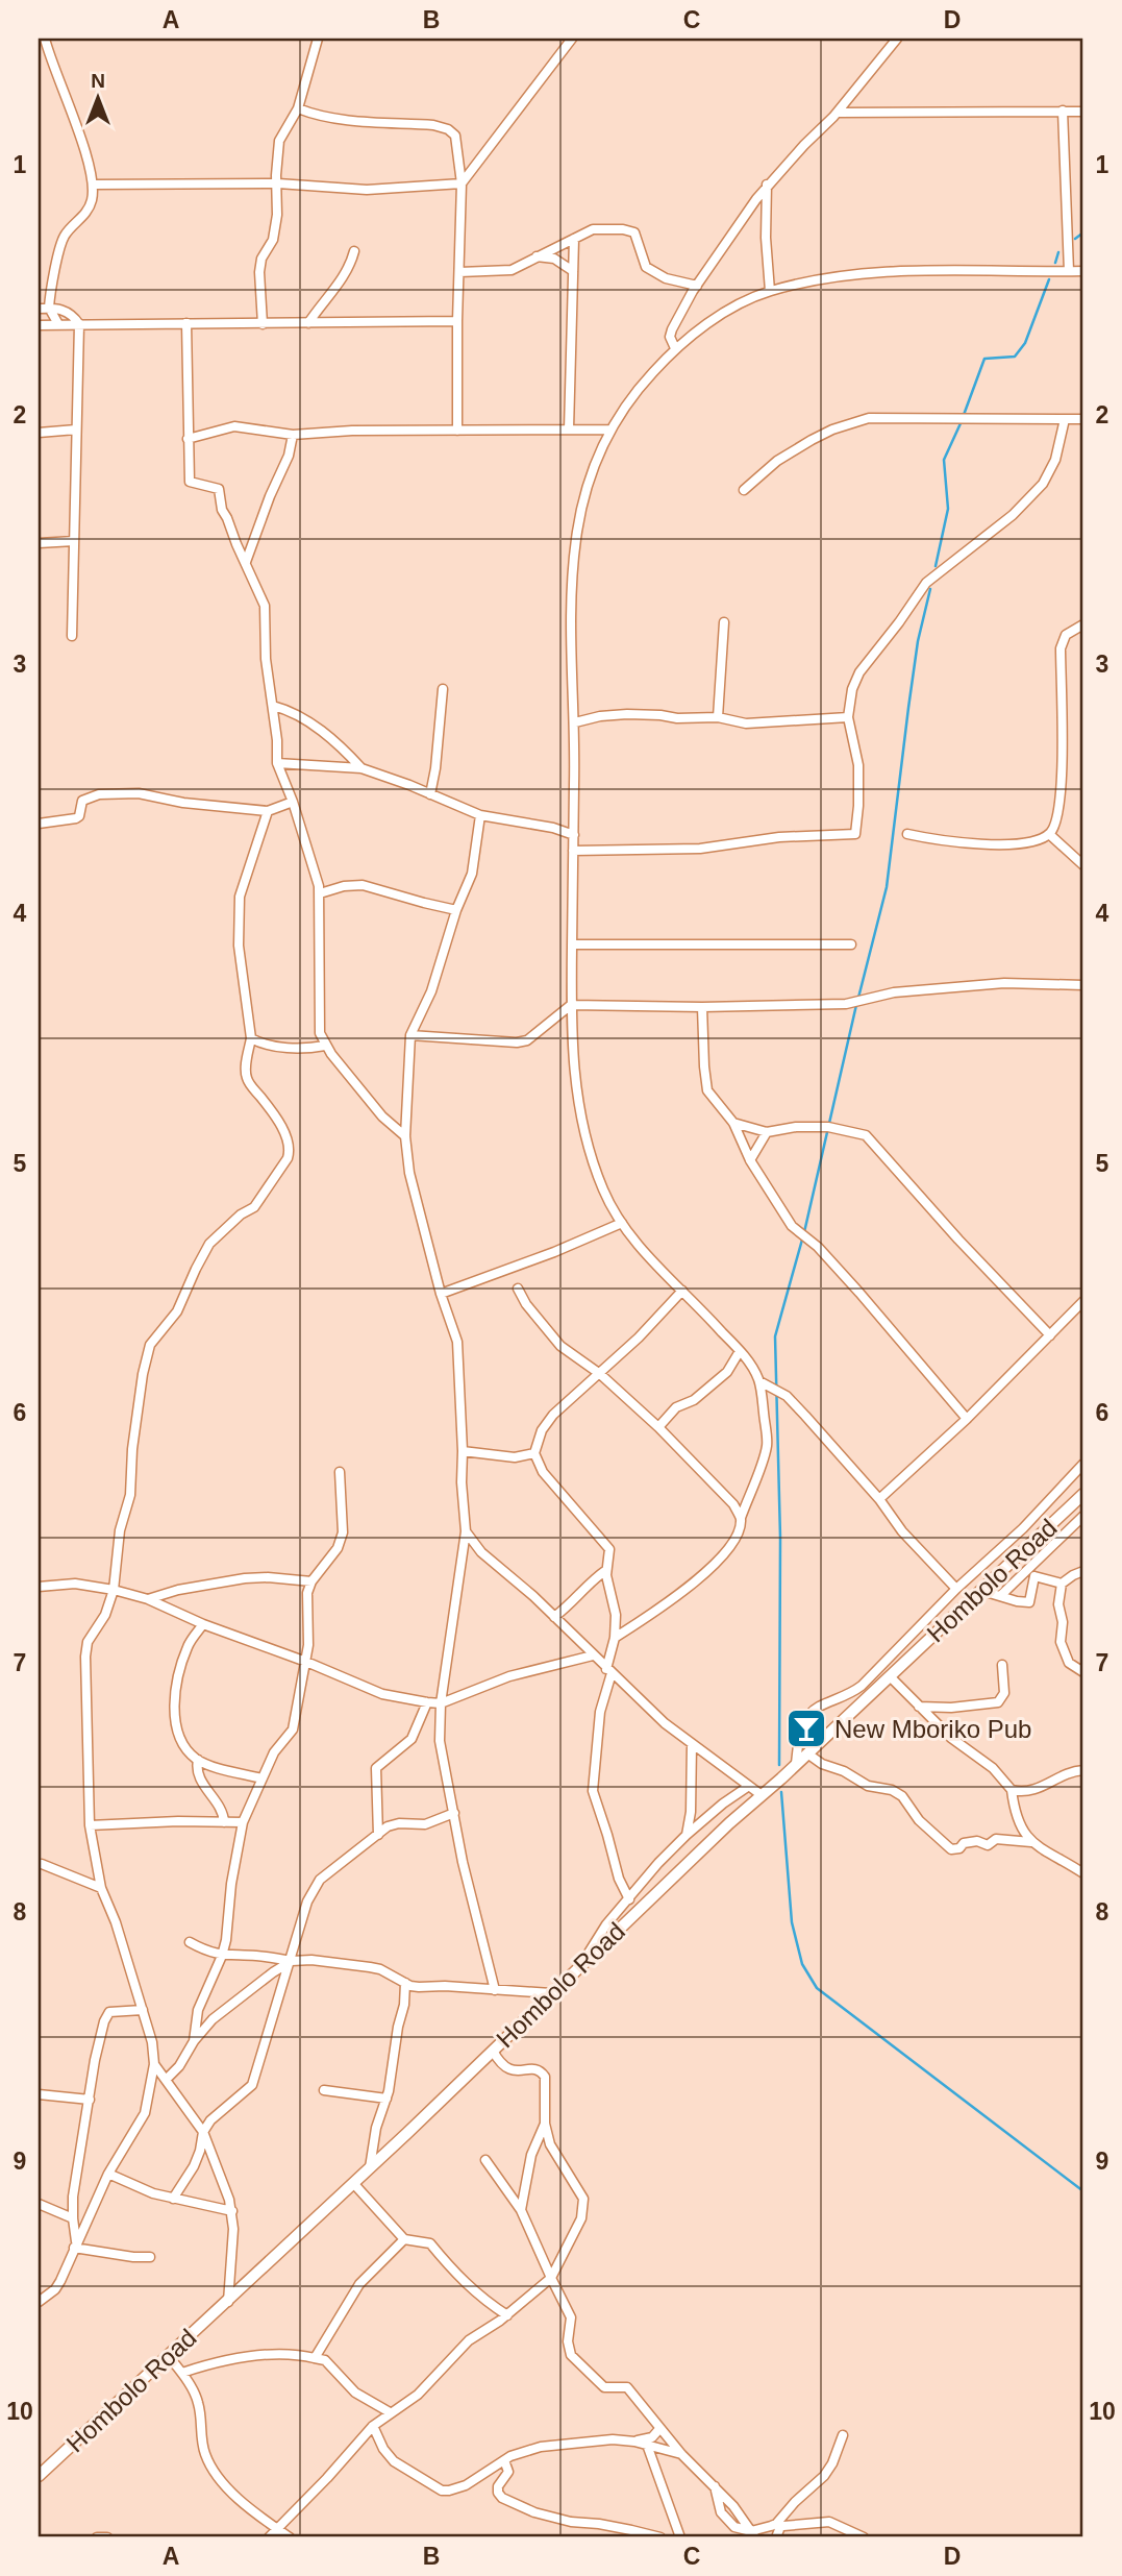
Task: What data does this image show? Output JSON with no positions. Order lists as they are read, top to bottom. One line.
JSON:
{"streets":{"street":["Hombolo Road"]},"places":{"bar":["New Mboriko Pub"]},"north":"top","grid":{"columns":["A","B","C","D"],"rows":["1","2","3","4","5","6","7","8","9","10"]}}
